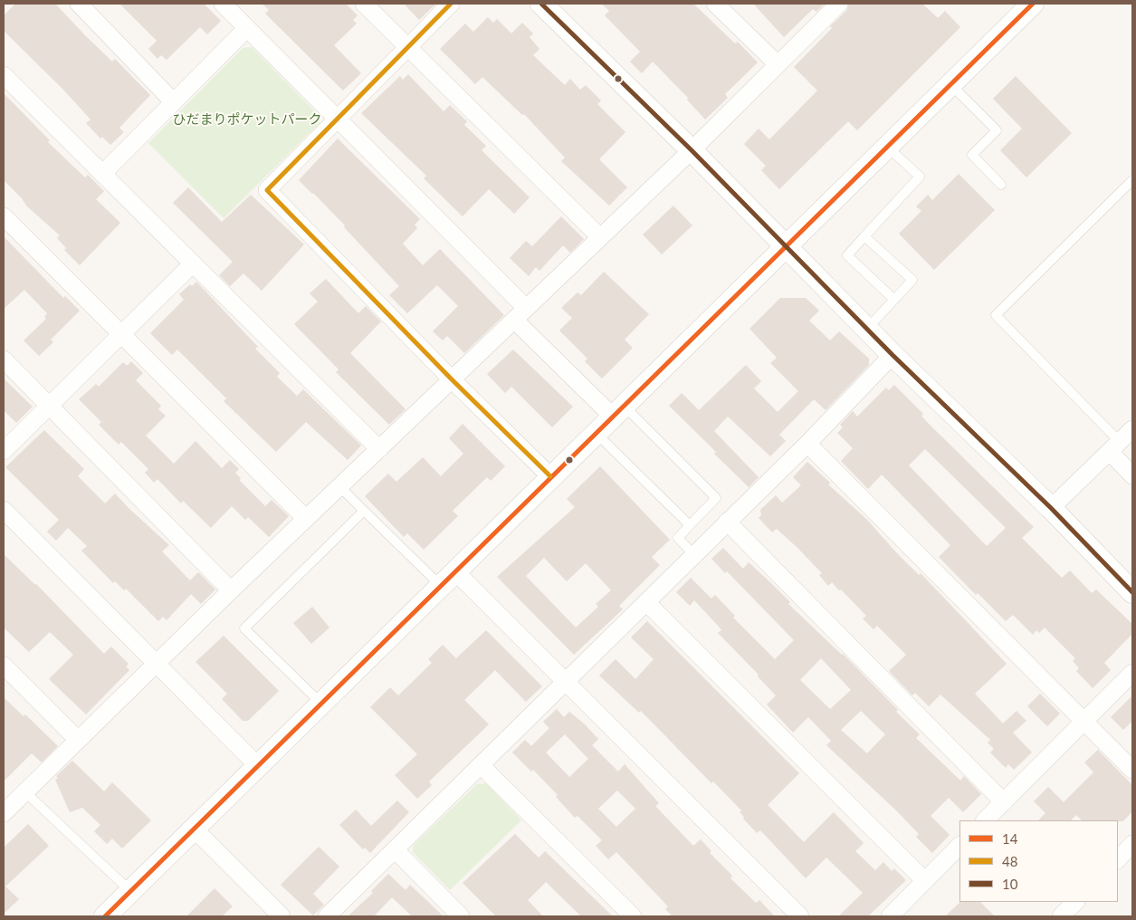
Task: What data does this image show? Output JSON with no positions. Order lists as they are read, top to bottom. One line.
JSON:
{"parks":["ひだまりポケットパーク"],"lines":["transit line 14","transit line 48","transit line 10"],"legend":["14","48","10"]}
